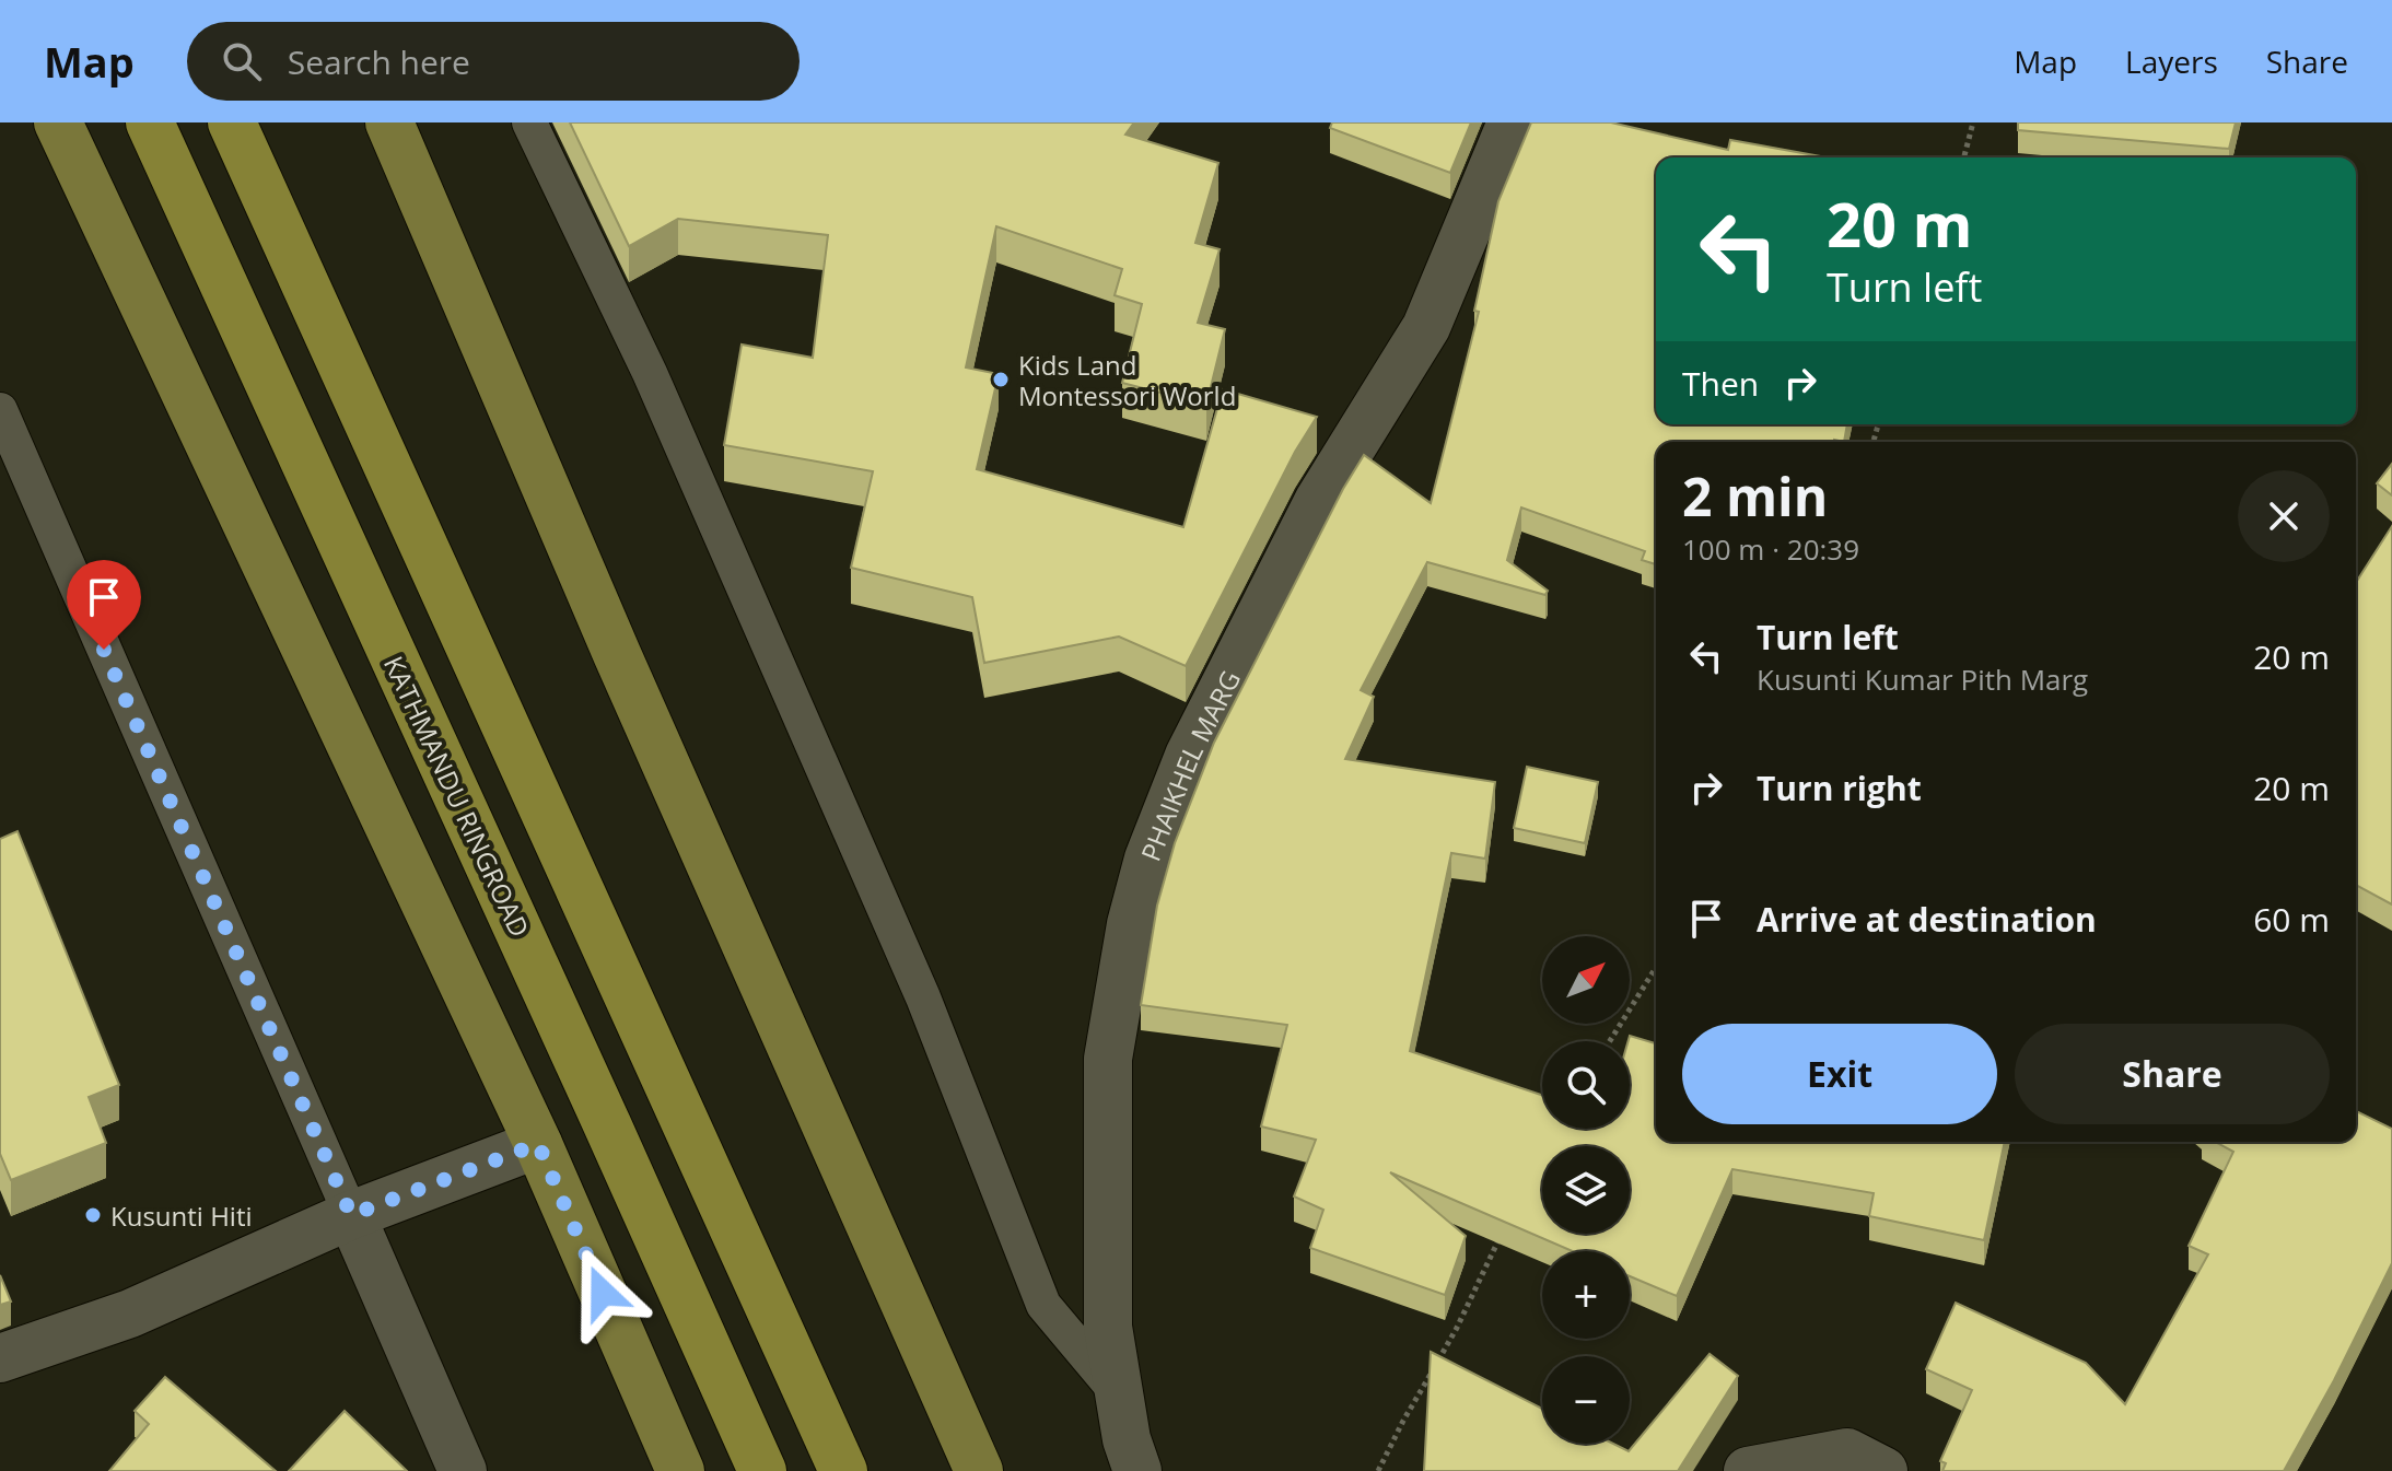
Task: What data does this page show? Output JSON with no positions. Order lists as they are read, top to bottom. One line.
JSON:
{"streets":{"highway":["KATHMANDU RINGROAD"],"street":["PHAIKHEL MARG"]},"places":["Kids Land Montessori World","Kusunti Hiti"],"north":"top right","page":{"header":"Map","search":"Search here","nav":["Map","Layers","Share"],"turn":["20 m","Turn left"],"then":"Then","heading":["2 min","100 m · 20:39"],"list":[{"name":"Turn left","note":"Kusunti Kumar Pith Marg","value":"20 m"},{"name":"Turn right","value":"20 m"},{"name":"Arrive at destination","value":"60 m"}],"map_buttons":["+","−"],"buttons":["Exit","Share"]}}
